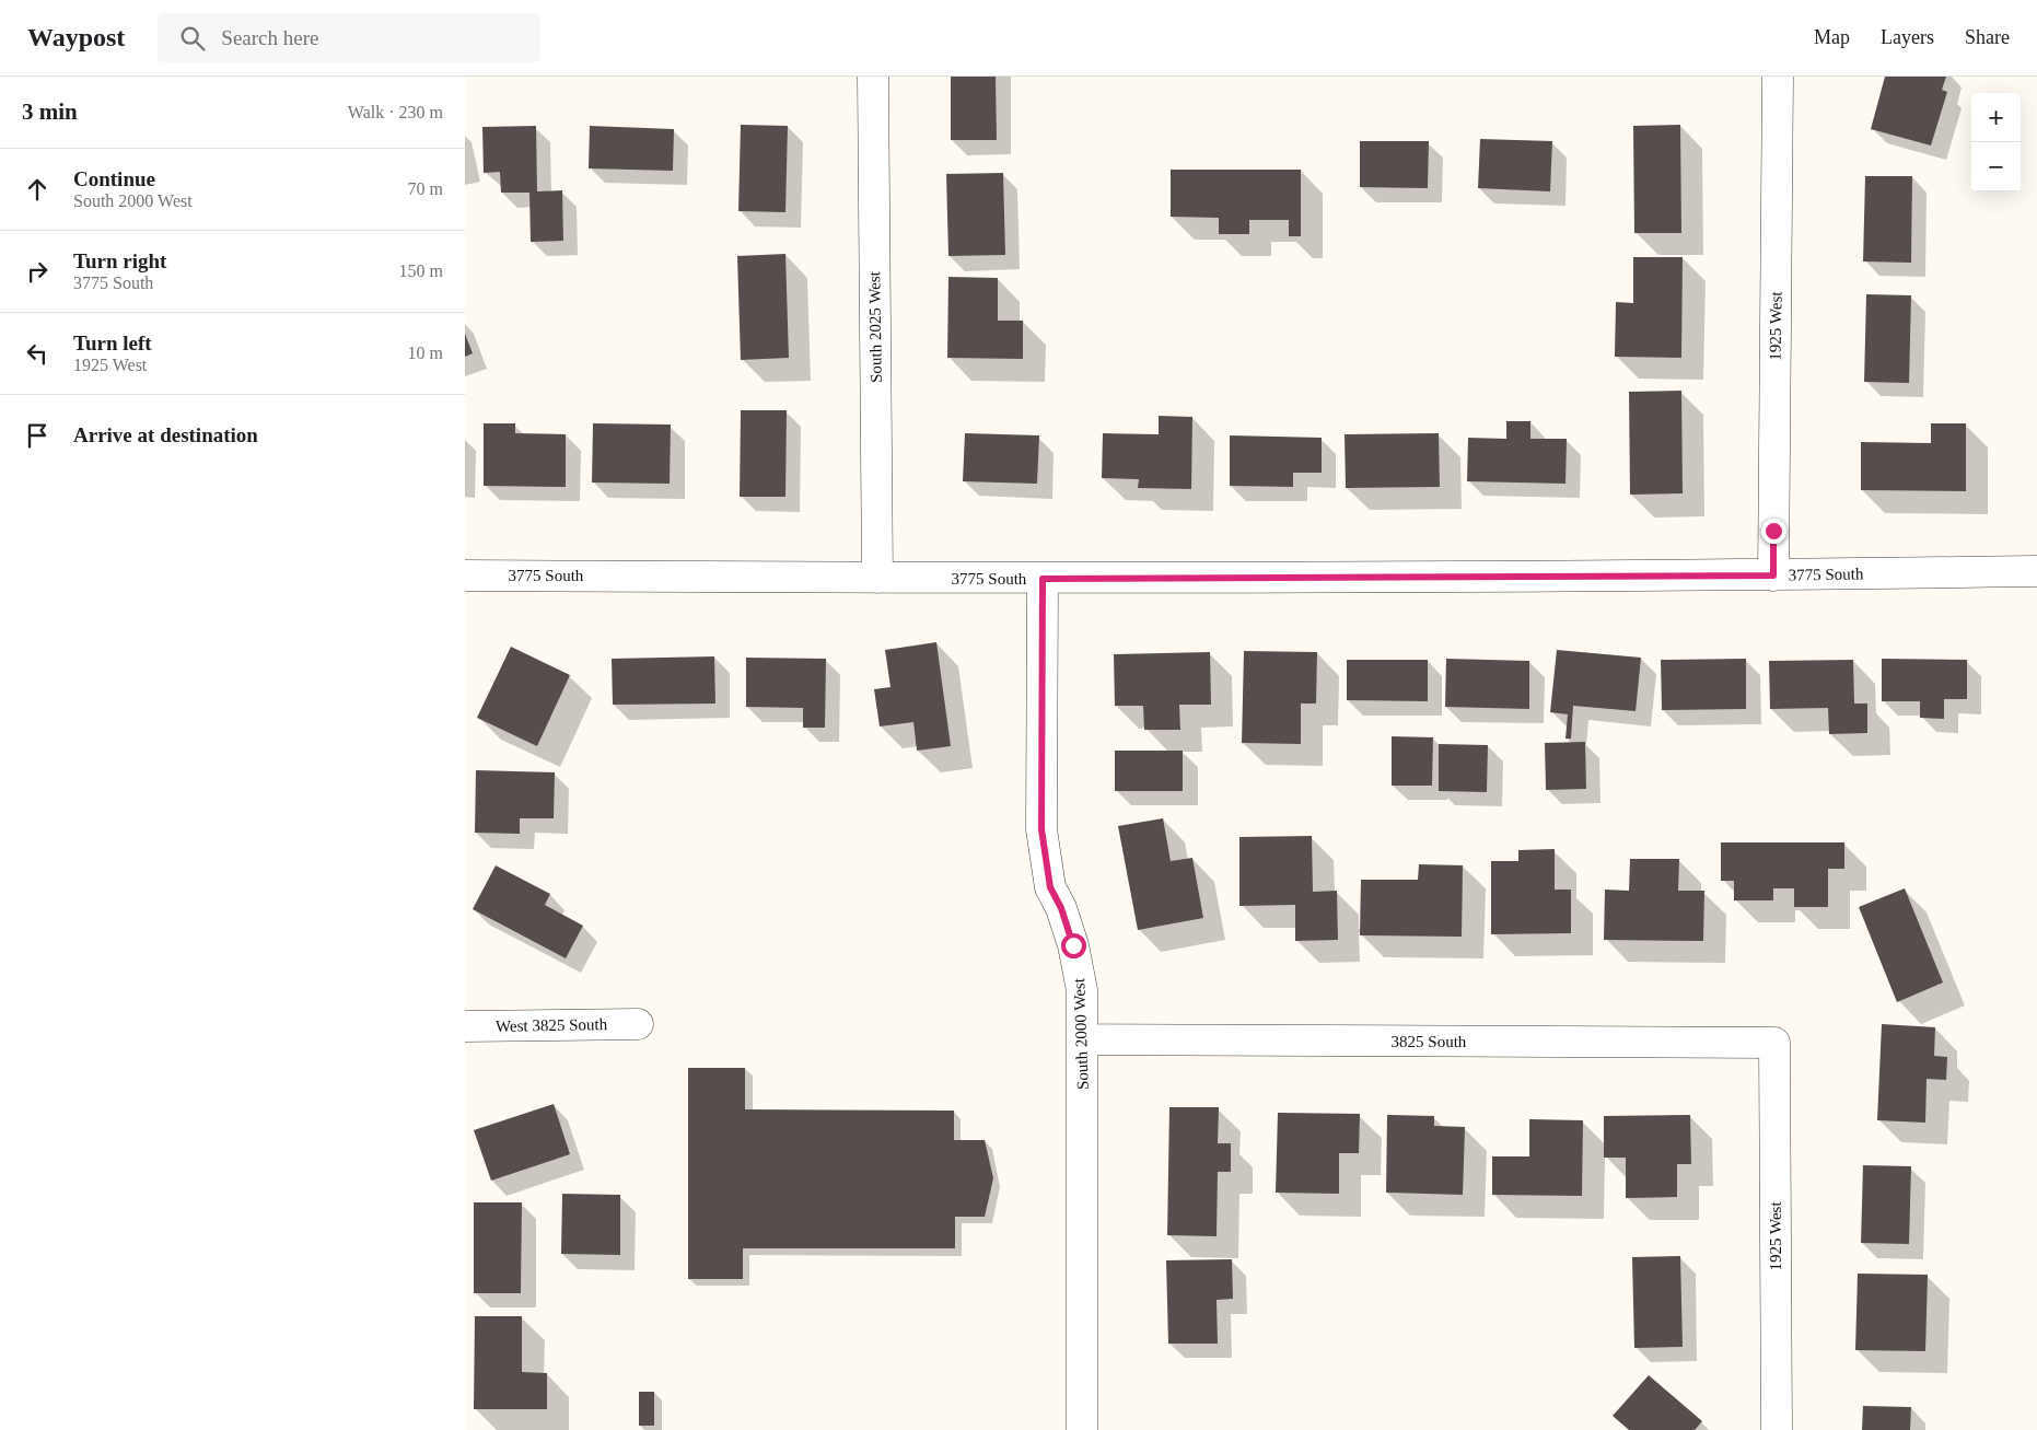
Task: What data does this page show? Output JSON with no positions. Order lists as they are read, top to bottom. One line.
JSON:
{"streets":{"street":["1925 West","South 2025 West","3775 South","West 3825 South","South 2000 West","3825 South"]},"crossings":[["1925 West","3775 South"],["1925 West","3825 South"],["South 2025 West","3775 South"],["3775 South","South 2000 West"],["South 2000 West","3825 South"]],"page":{"header":"Waypost","search":"Search here","nav":["Map","Layers","Share"],"heading":["3 min","Walk · 230 m"],"map_buttons":["+","−"],"list":[["Continue","South 2000 West","70 m"],["Turn right","3775 South","150 m"],["Turn left","1925 West","10 m"],"Arrive at destination"]}}
